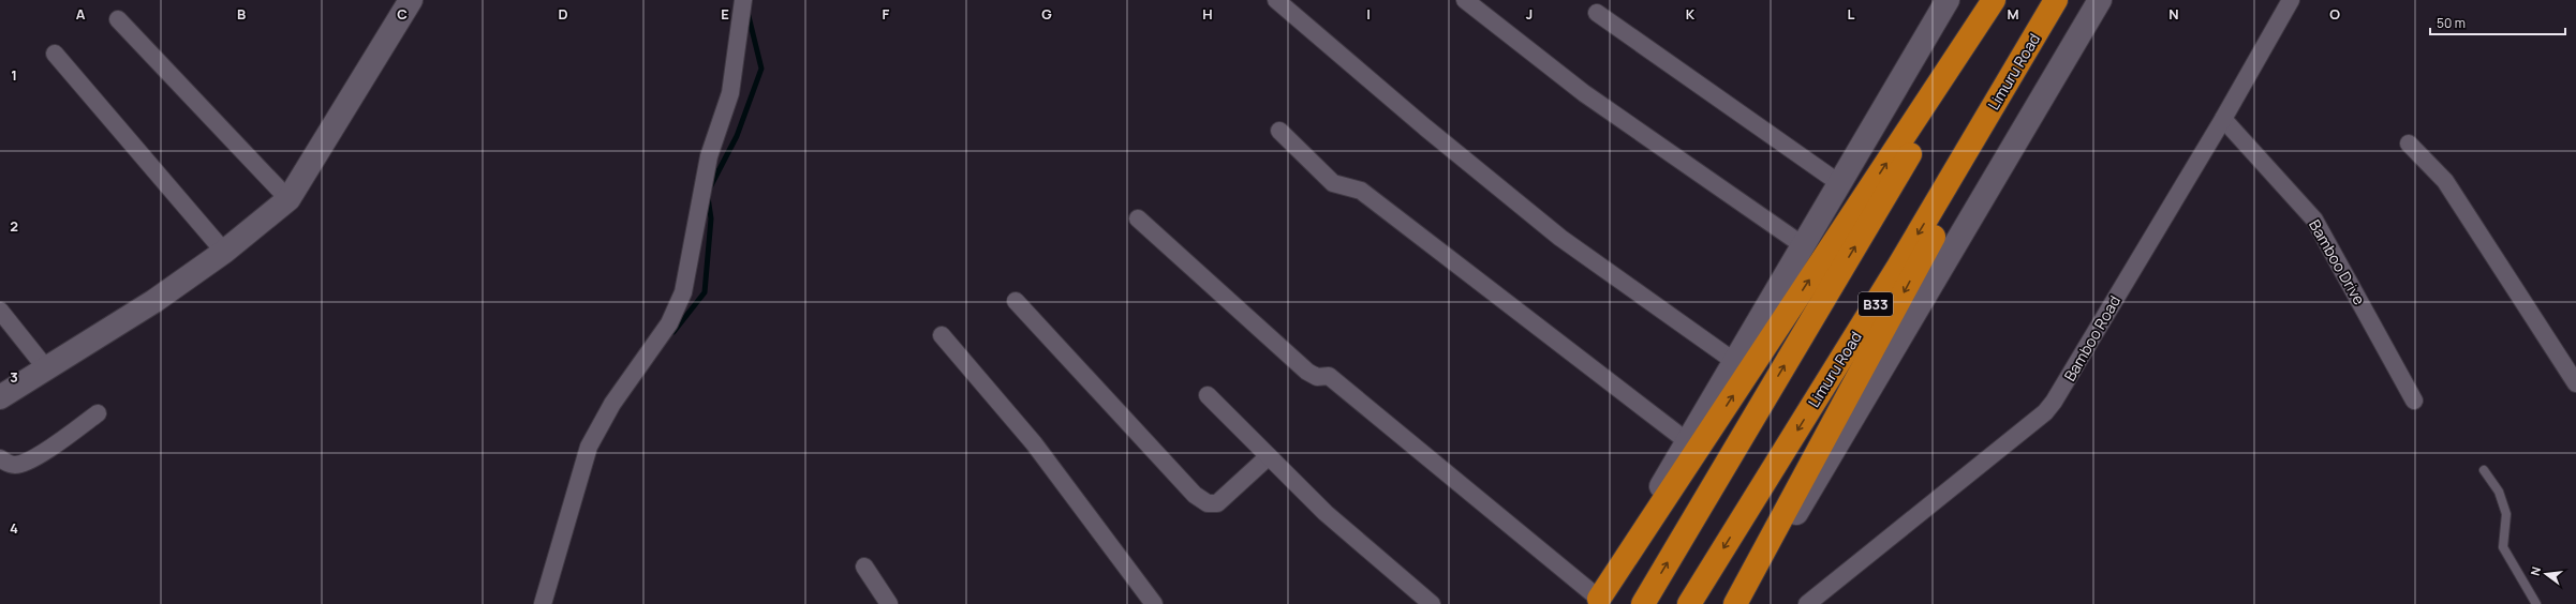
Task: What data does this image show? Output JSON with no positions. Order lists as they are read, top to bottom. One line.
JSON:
{"streets":{"highway":["Limuru Road","B33"],"street":["Bamboo Drive","Bamboo Road"]},"crossings":[["Bamboo Drive","Bamboo Road"]],"scale_bar":"50 m","north":"left","grid":{"columns":["A","B","C","D","E","F","G","H","I","J","K","L","M","N","O"],"rows":["1","2","3","4"]}}
